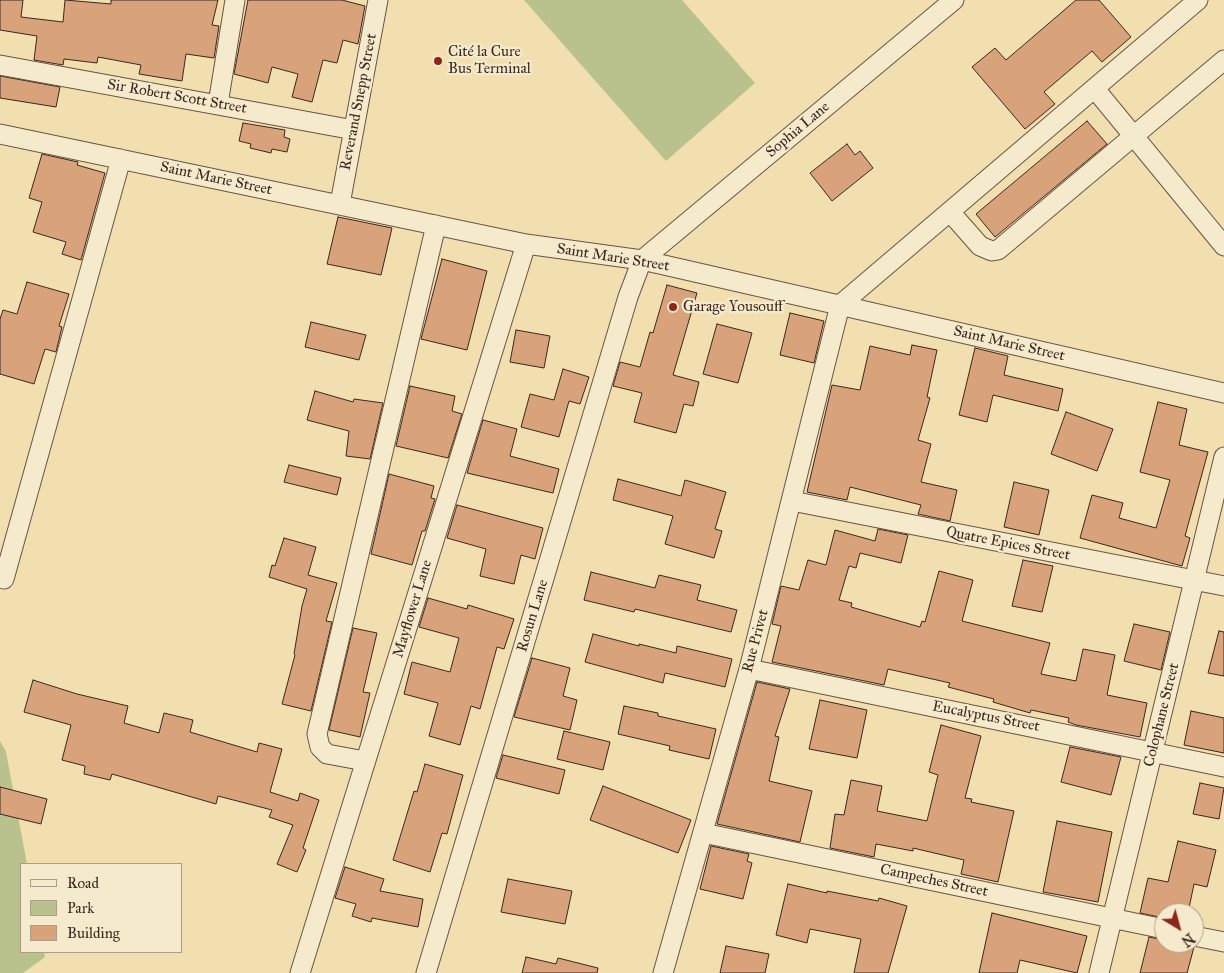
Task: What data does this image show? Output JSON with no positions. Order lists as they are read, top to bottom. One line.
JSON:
{"streets":{"street":["Sir Robert Scott Street","Reverand Snepp Street","Sophia Lane","Saint Marie Street","Quatre Epices Street","Mayflower Lane","Rosun Lane","Rue Privet","Colophane Street","Eucalyptus Street","Campeches Street"]},"crossings":[["Sir Robert Scott Street","Reverand Snepp Street"],["Reverand Snepp Street","Saint Marie Street"],["Sophia Lane","Saint Marie Street"],["Sophia Lane","Rosun Lane"],["Saint Marie Street","Mayflower Lane"],["Saint Marie Street","Rosun Lane"],["Saint Marie Street","Rue Privet"],["Quatre Epices Street","Rue Privet"],["Quatre Epices Street","Colophane Street"],["Rue Privet","Eucalyptus Street"],["Rue Privet","Campeches Street"],["Colophane Street","Eucalyptus Street"],["Colophane Street","Campeches Street"]],"places":["Cité la Cure Bus Terminal","Garage Yousouff"],"legend":["Road","Park","Building"],"north":"bottom right"}
